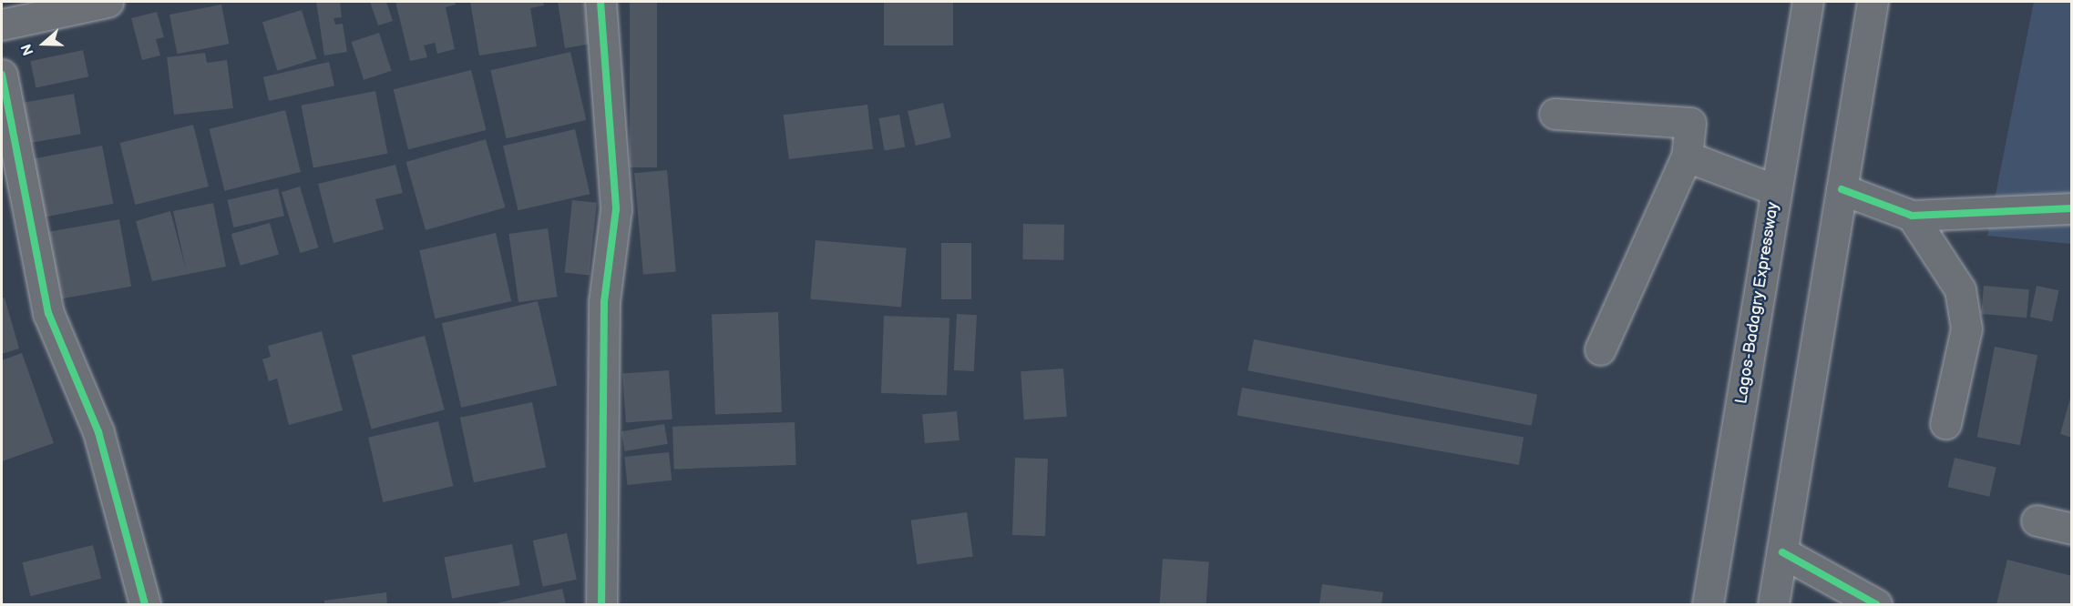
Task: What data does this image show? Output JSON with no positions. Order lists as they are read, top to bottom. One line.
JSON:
{"streets":{"main road":["Lagos-Badagry Expressway"]},"north":"left"}
